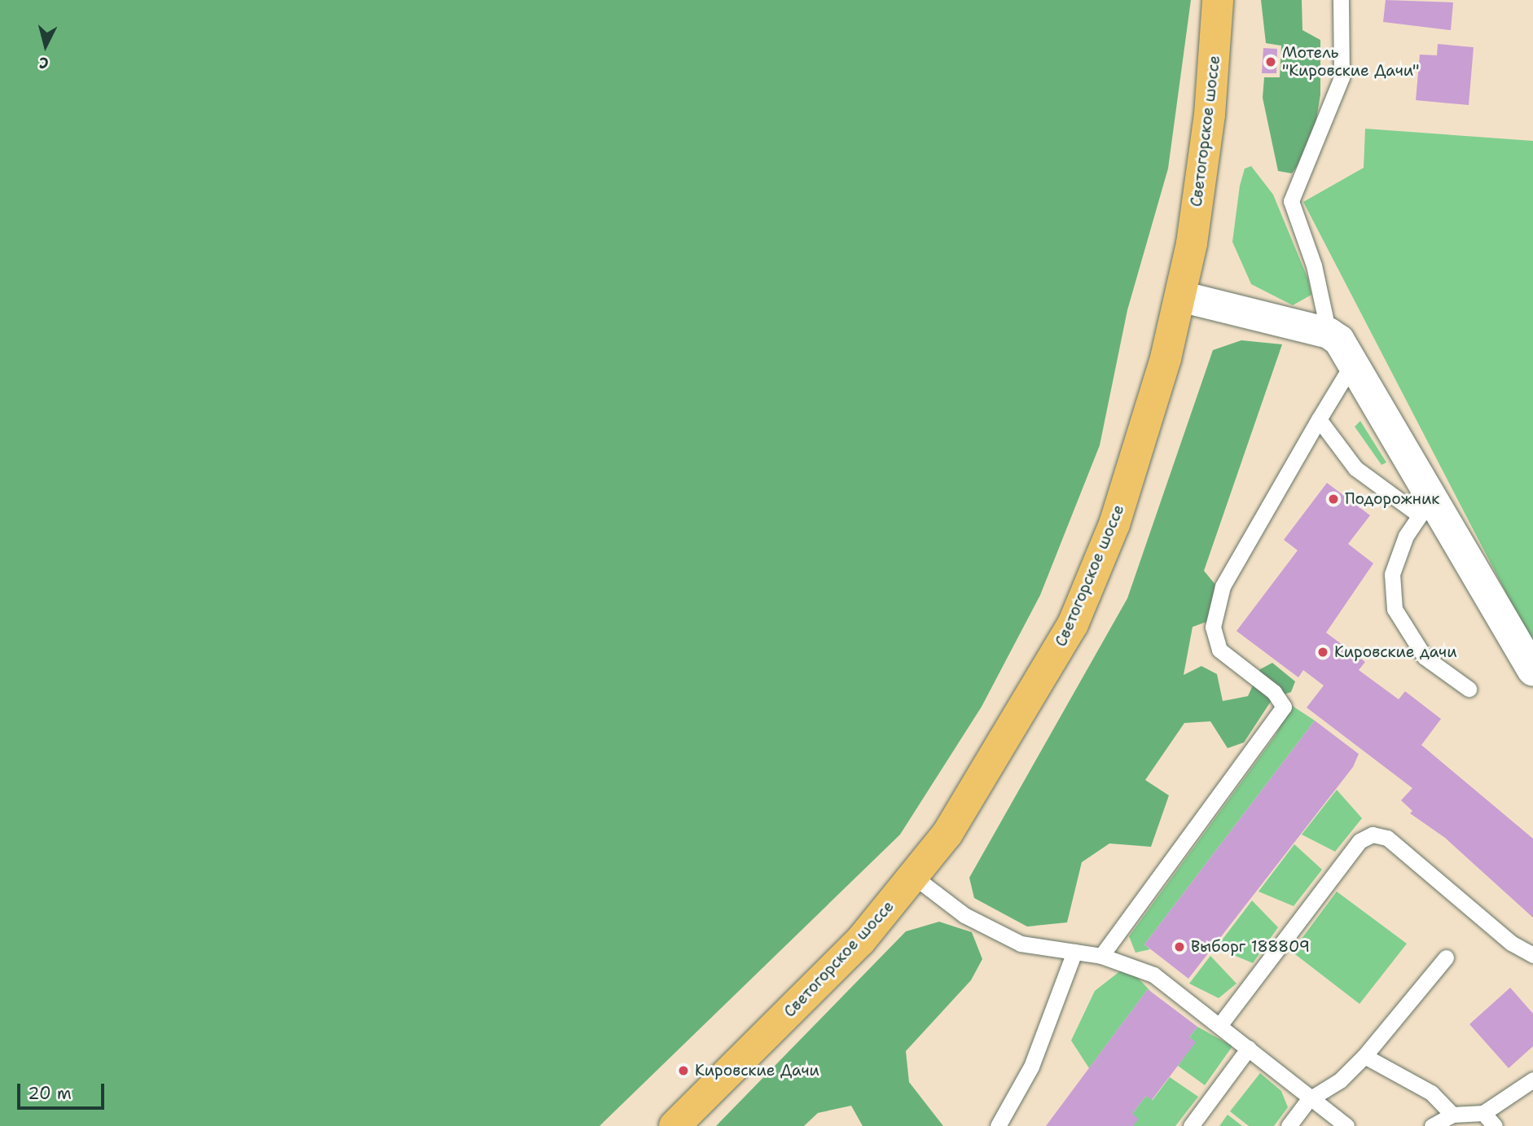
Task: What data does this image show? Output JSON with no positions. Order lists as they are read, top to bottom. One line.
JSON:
{"streets":{"main road":["Светогорское шоссе"]},"places":["Мотель \"Кировские Дачи\"","Подорожник","Кировские дачи","Выборг 188809","Кировские Дачи"],"scale_bar":"20 m","north":"bottom"}
